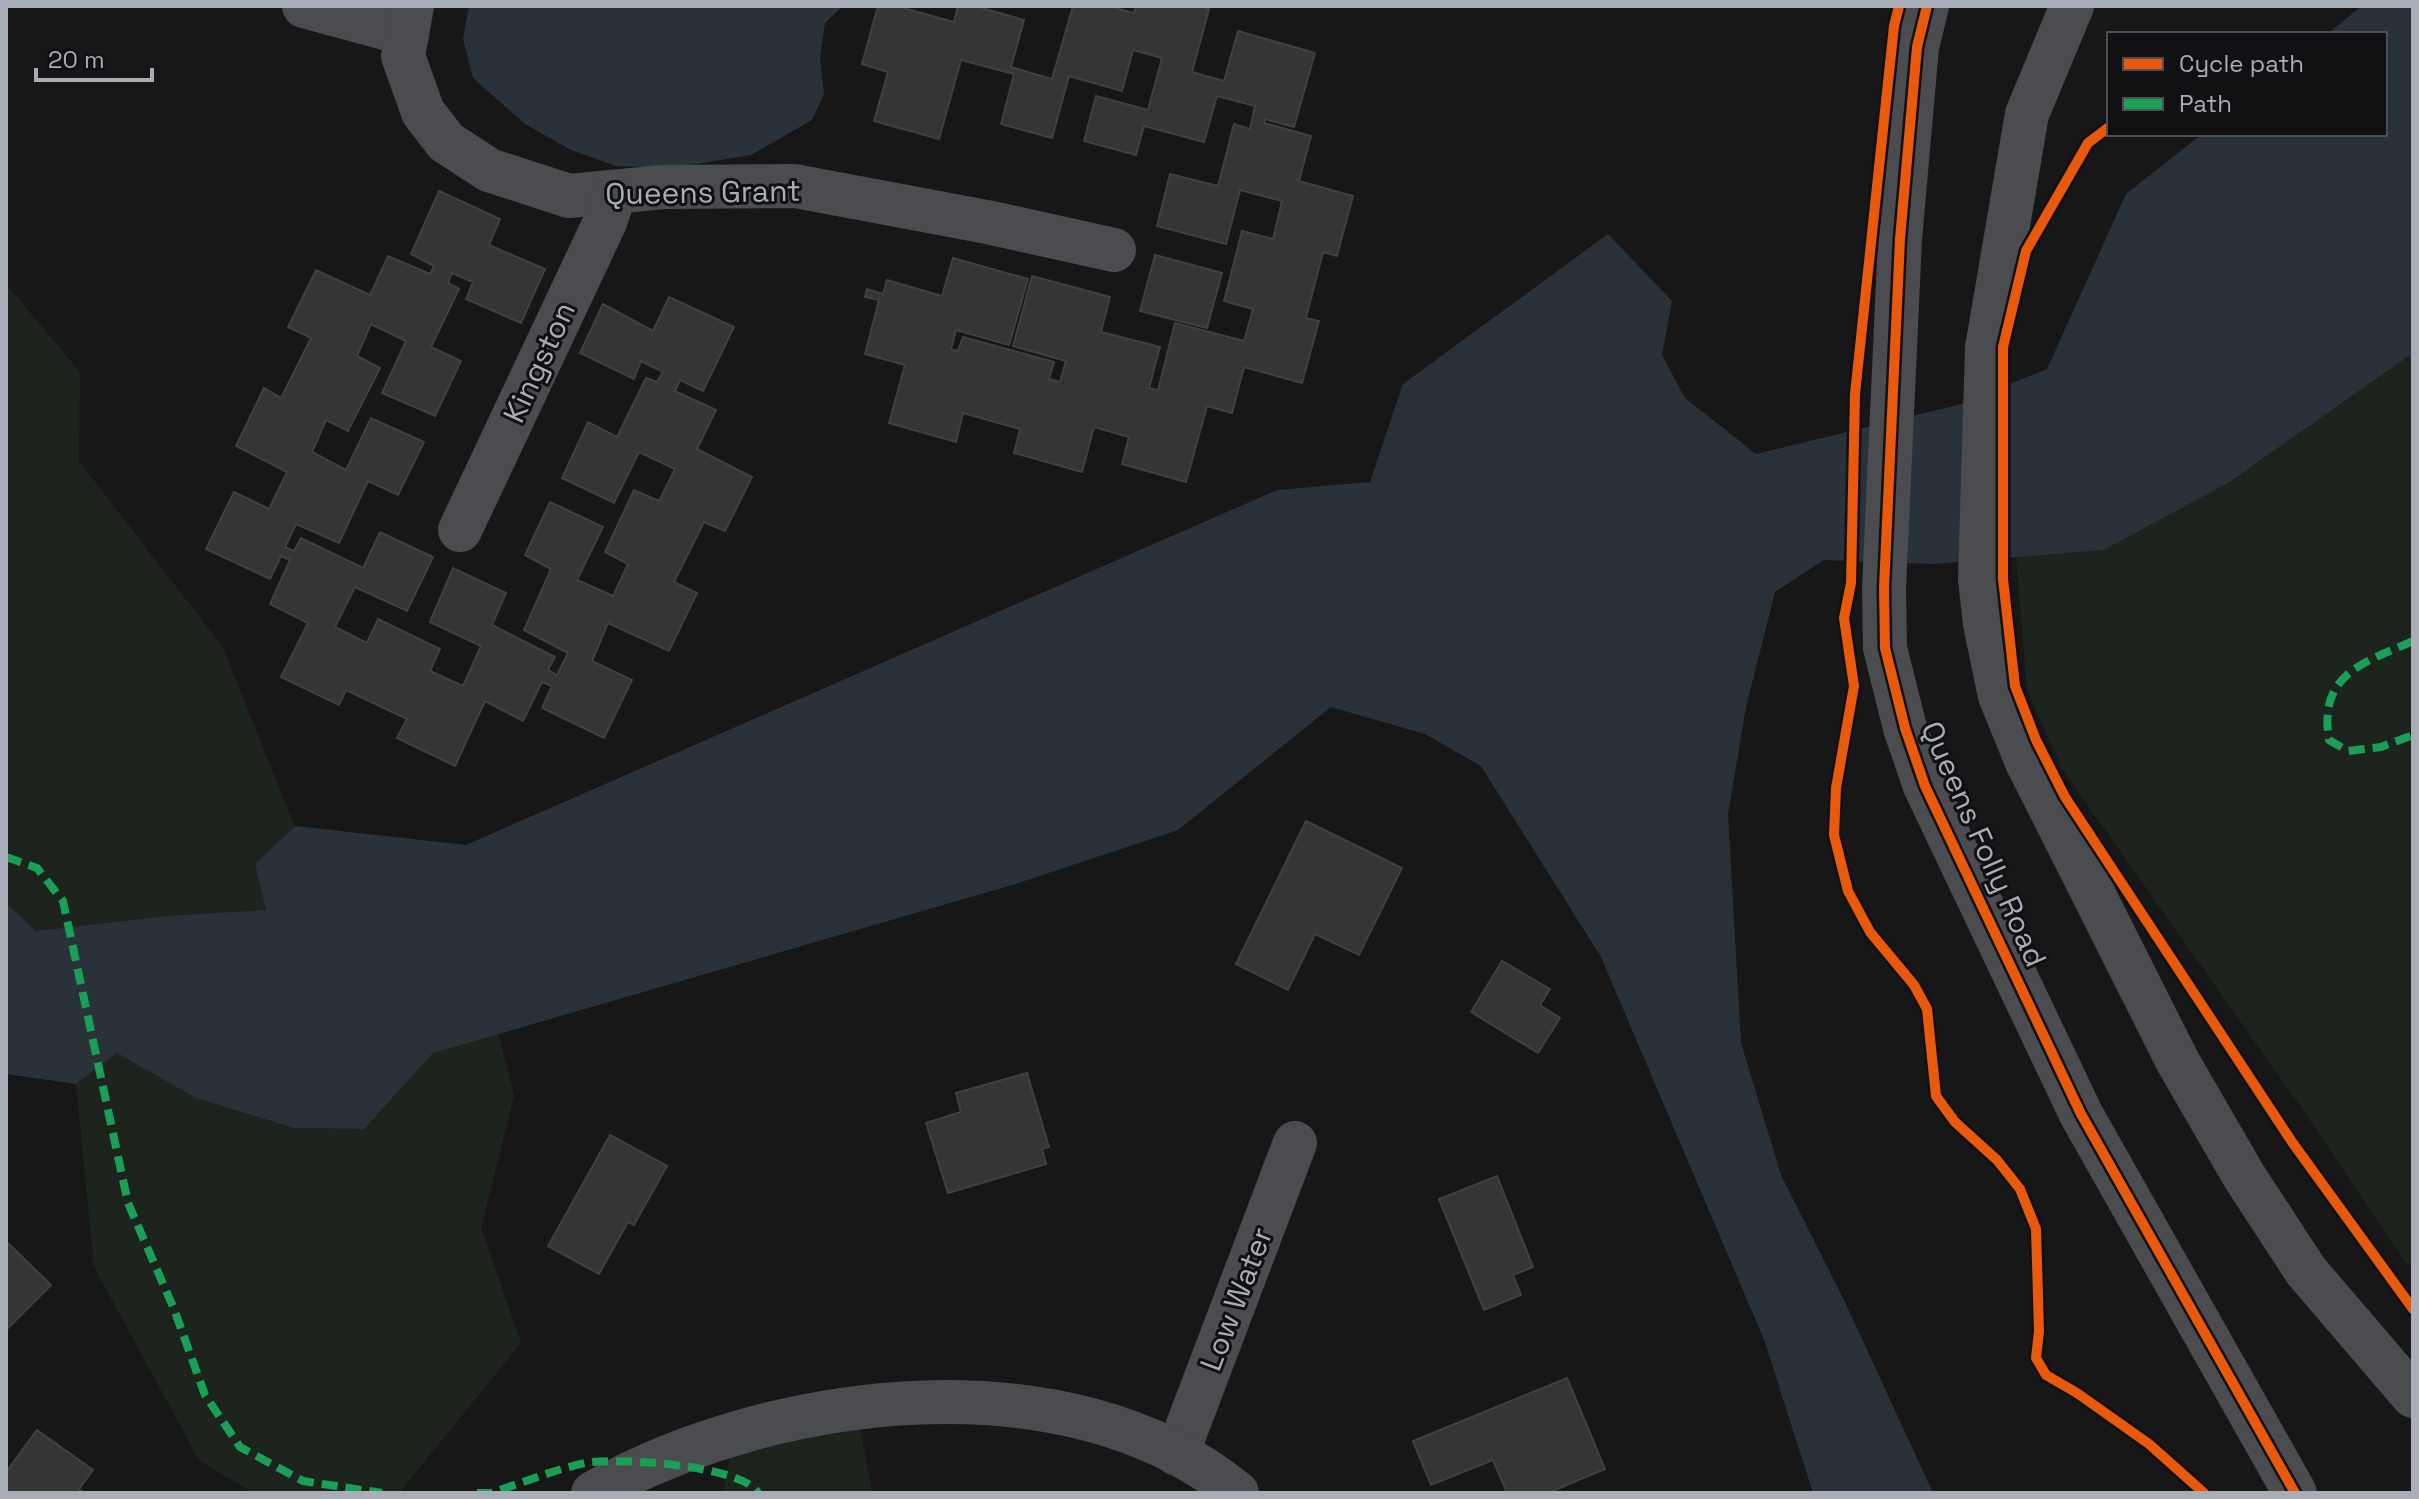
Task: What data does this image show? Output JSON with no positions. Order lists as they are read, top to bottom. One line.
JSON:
{"streets":{"street":["Queens Grant","Kingston","Queens Folly Road","Low Water"]},"crossings":[["Queens Grant","Kingston"]],"legend":["Cycle path","Path"],"scale_bar":"20 m"}
